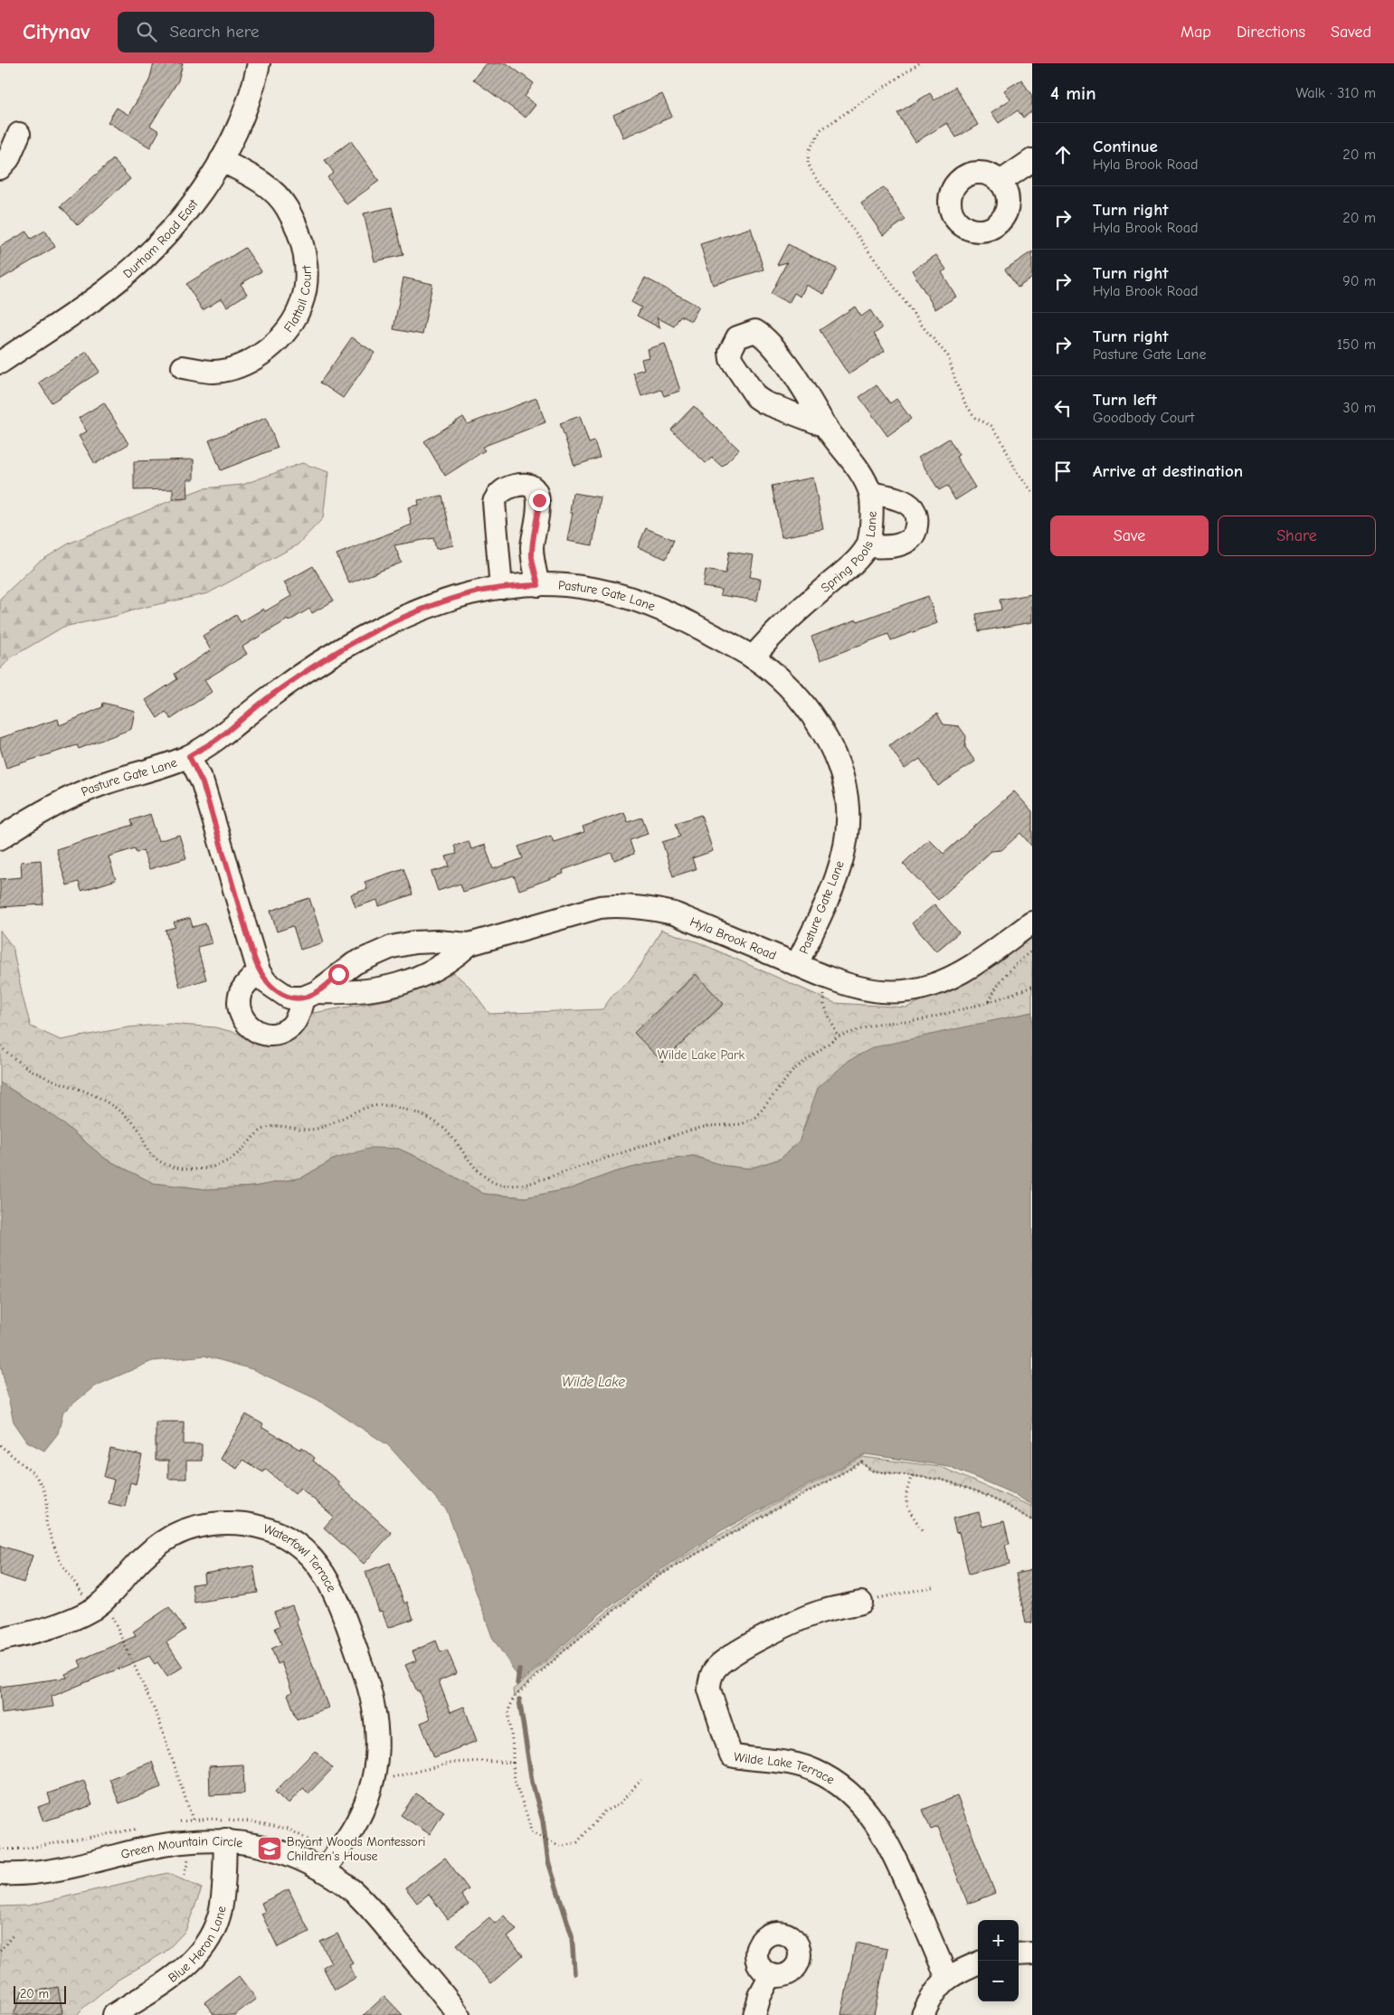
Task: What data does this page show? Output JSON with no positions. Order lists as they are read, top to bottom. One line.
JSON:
{"streets":{"street":["Durham Road East","Flattail Court","Spring Pools Lane","Pasture Gate Lane","Hyla Brook Road","Waterfowl Terrace","Wilde Lake Terrace","Green Mountain Circle","Blue Heron Lane"]},"crossings":[["Durham Road East","Flattail Court"],["Spring Pools Lane","Pasture Gate Lane"],["Pasture Gate Lane","Hyla Brook Road"],["Waterfowl Terrace","Green Mountain Circle"],["Green Mountain Circle","Blue Heron Lane"]],"water":["Wilde Lake"],"parks":["Wilde Lake Park"],"places":{"school or university":["Bryant Woods Montessori Children's House"]},"scale_bar":"20 m","page":{"header":"Citynav","search":"Search here","nav":["Map","Directions","Saved"],"heading":["4 min","Walk · 310 m"],"list":[["Continue","Hyla Brook Road","20 m"],["Turn right","Hyla Brook Road","20 m"],["Turn right","Hyla Brook Road","90 m"],["Turn right","Pasture Gate Lane","150 m"],["Turn left","Goodbody Court","30 m"],"Arrive at destination"],"buttons":["Save","Share"],"map_buttons":["+","−"],"scale":"20 m"}}
